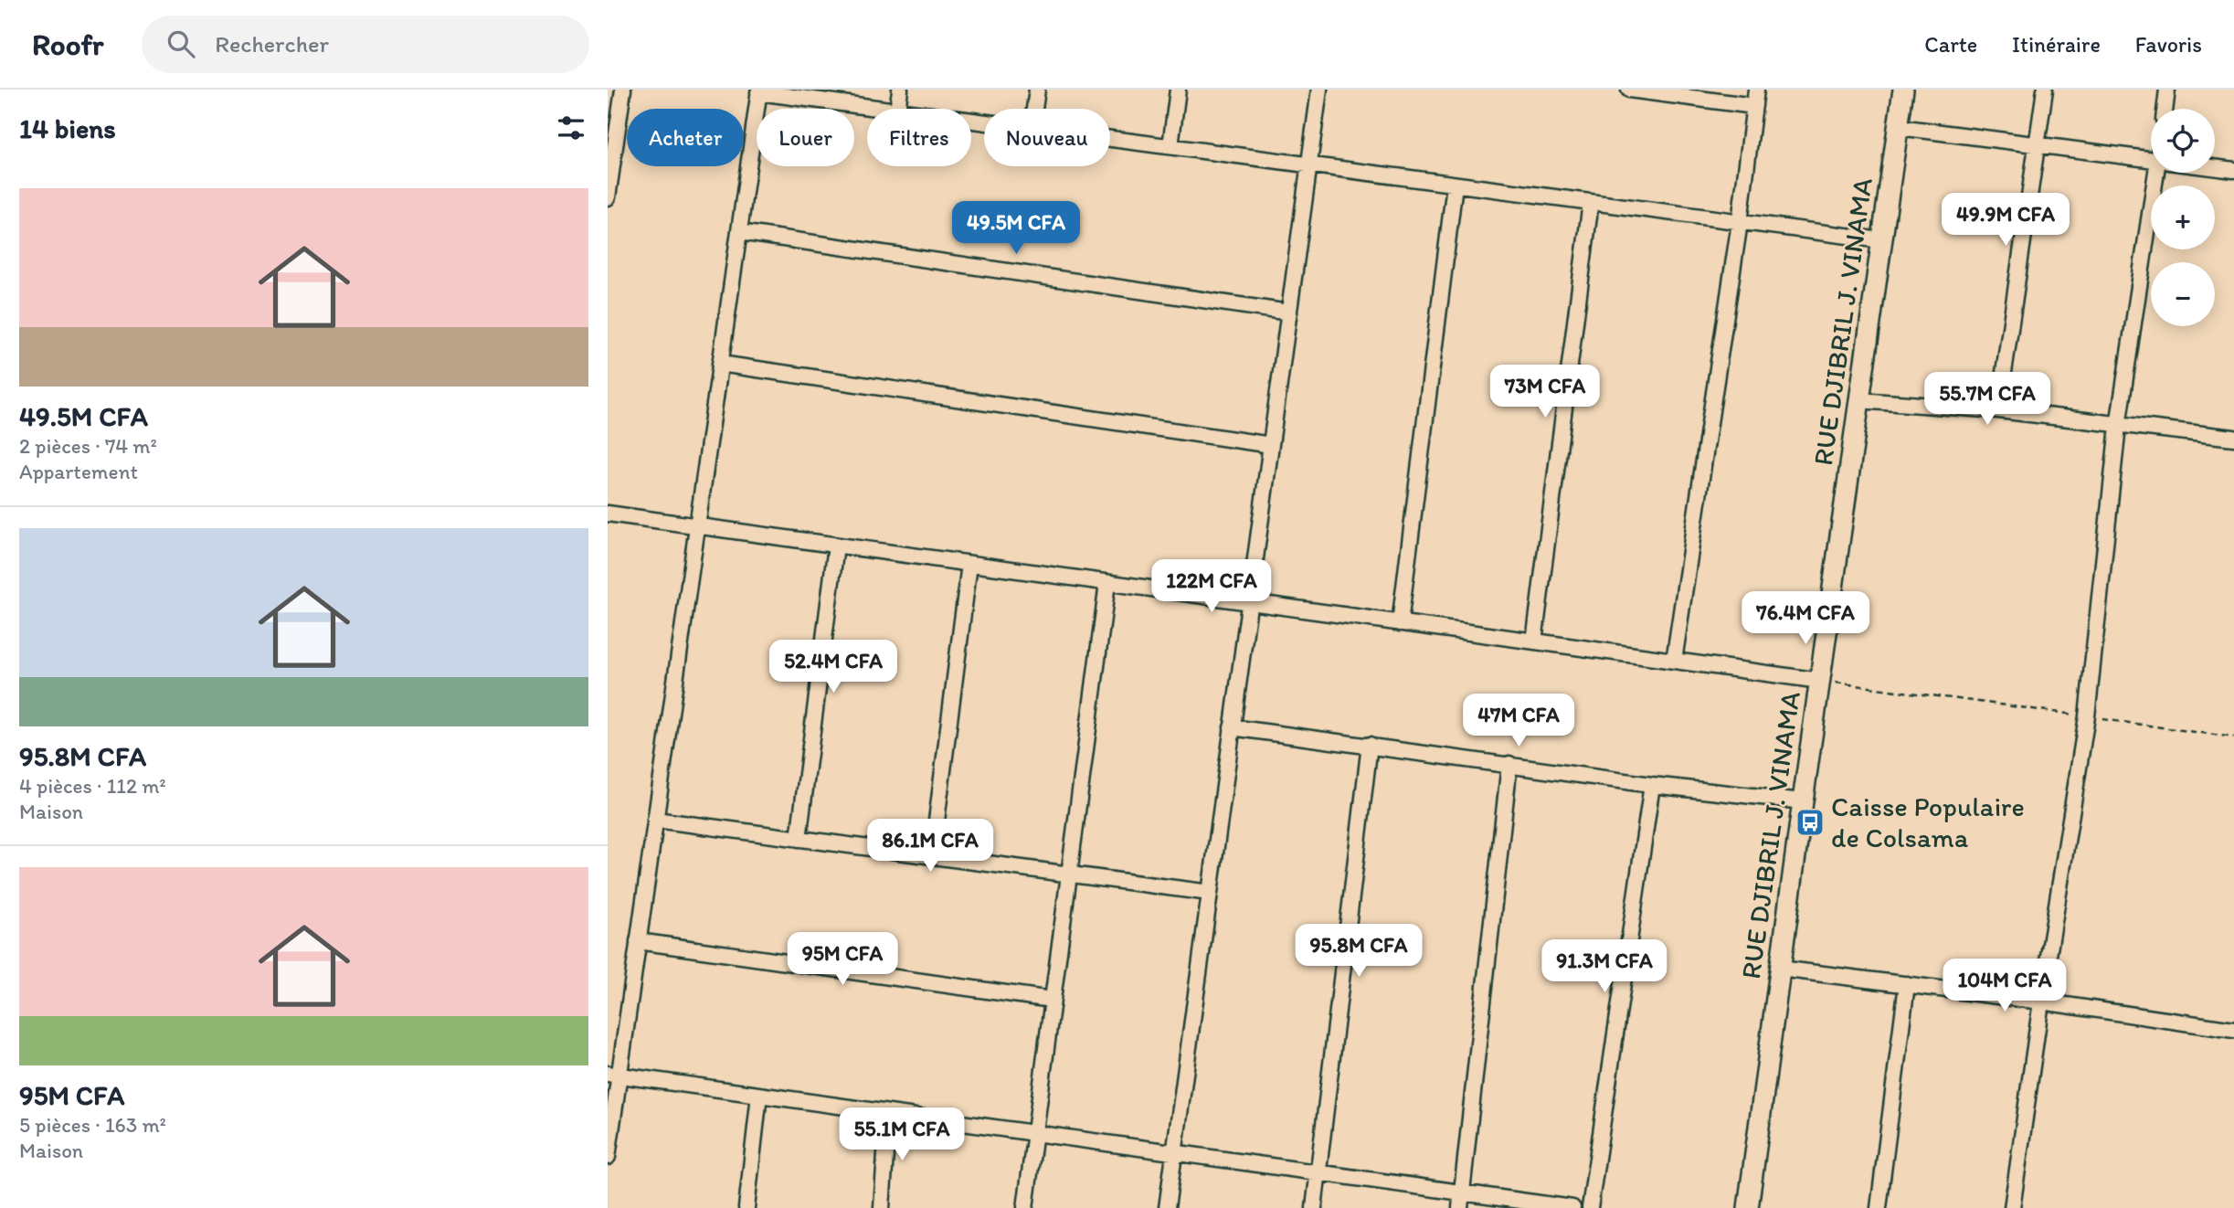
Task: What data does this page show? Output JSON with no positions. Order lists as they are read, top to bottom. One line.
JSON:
{"streets":{"street":["RUE DJIBRIL J. VINAMA"]},"places":{"bus stop":["Caisse Populaire de Colsama"]},"page":{"header":"Roofr","search":"Rechercher","nav":["Carte","Itinéraire","Favoris"],"heading":"14 biens","map_buttons":["+","−"],"chip":["Acheter","Louer","Filtres","Nouveau"],"list":[{"name":"49.5M CFA","note":"2 pièces · 74 m² · Appartement"},{"name":"95.8M CFA","note":"4 pièces · 112 m² · Maison"},{"name":"95M CFA","note":"5 pièces · 163 m² · Maison"}],"price":["49.9M CFA","49.5M CFA","73M CFA","55.7M CFA","122M CFA","76.4M CFA","52.4M CFA","47M CFA","86.1M CFA","95.8M CFA","95M CFA","91.3M CFA","104M CFA","55.1M CFA"]}}
